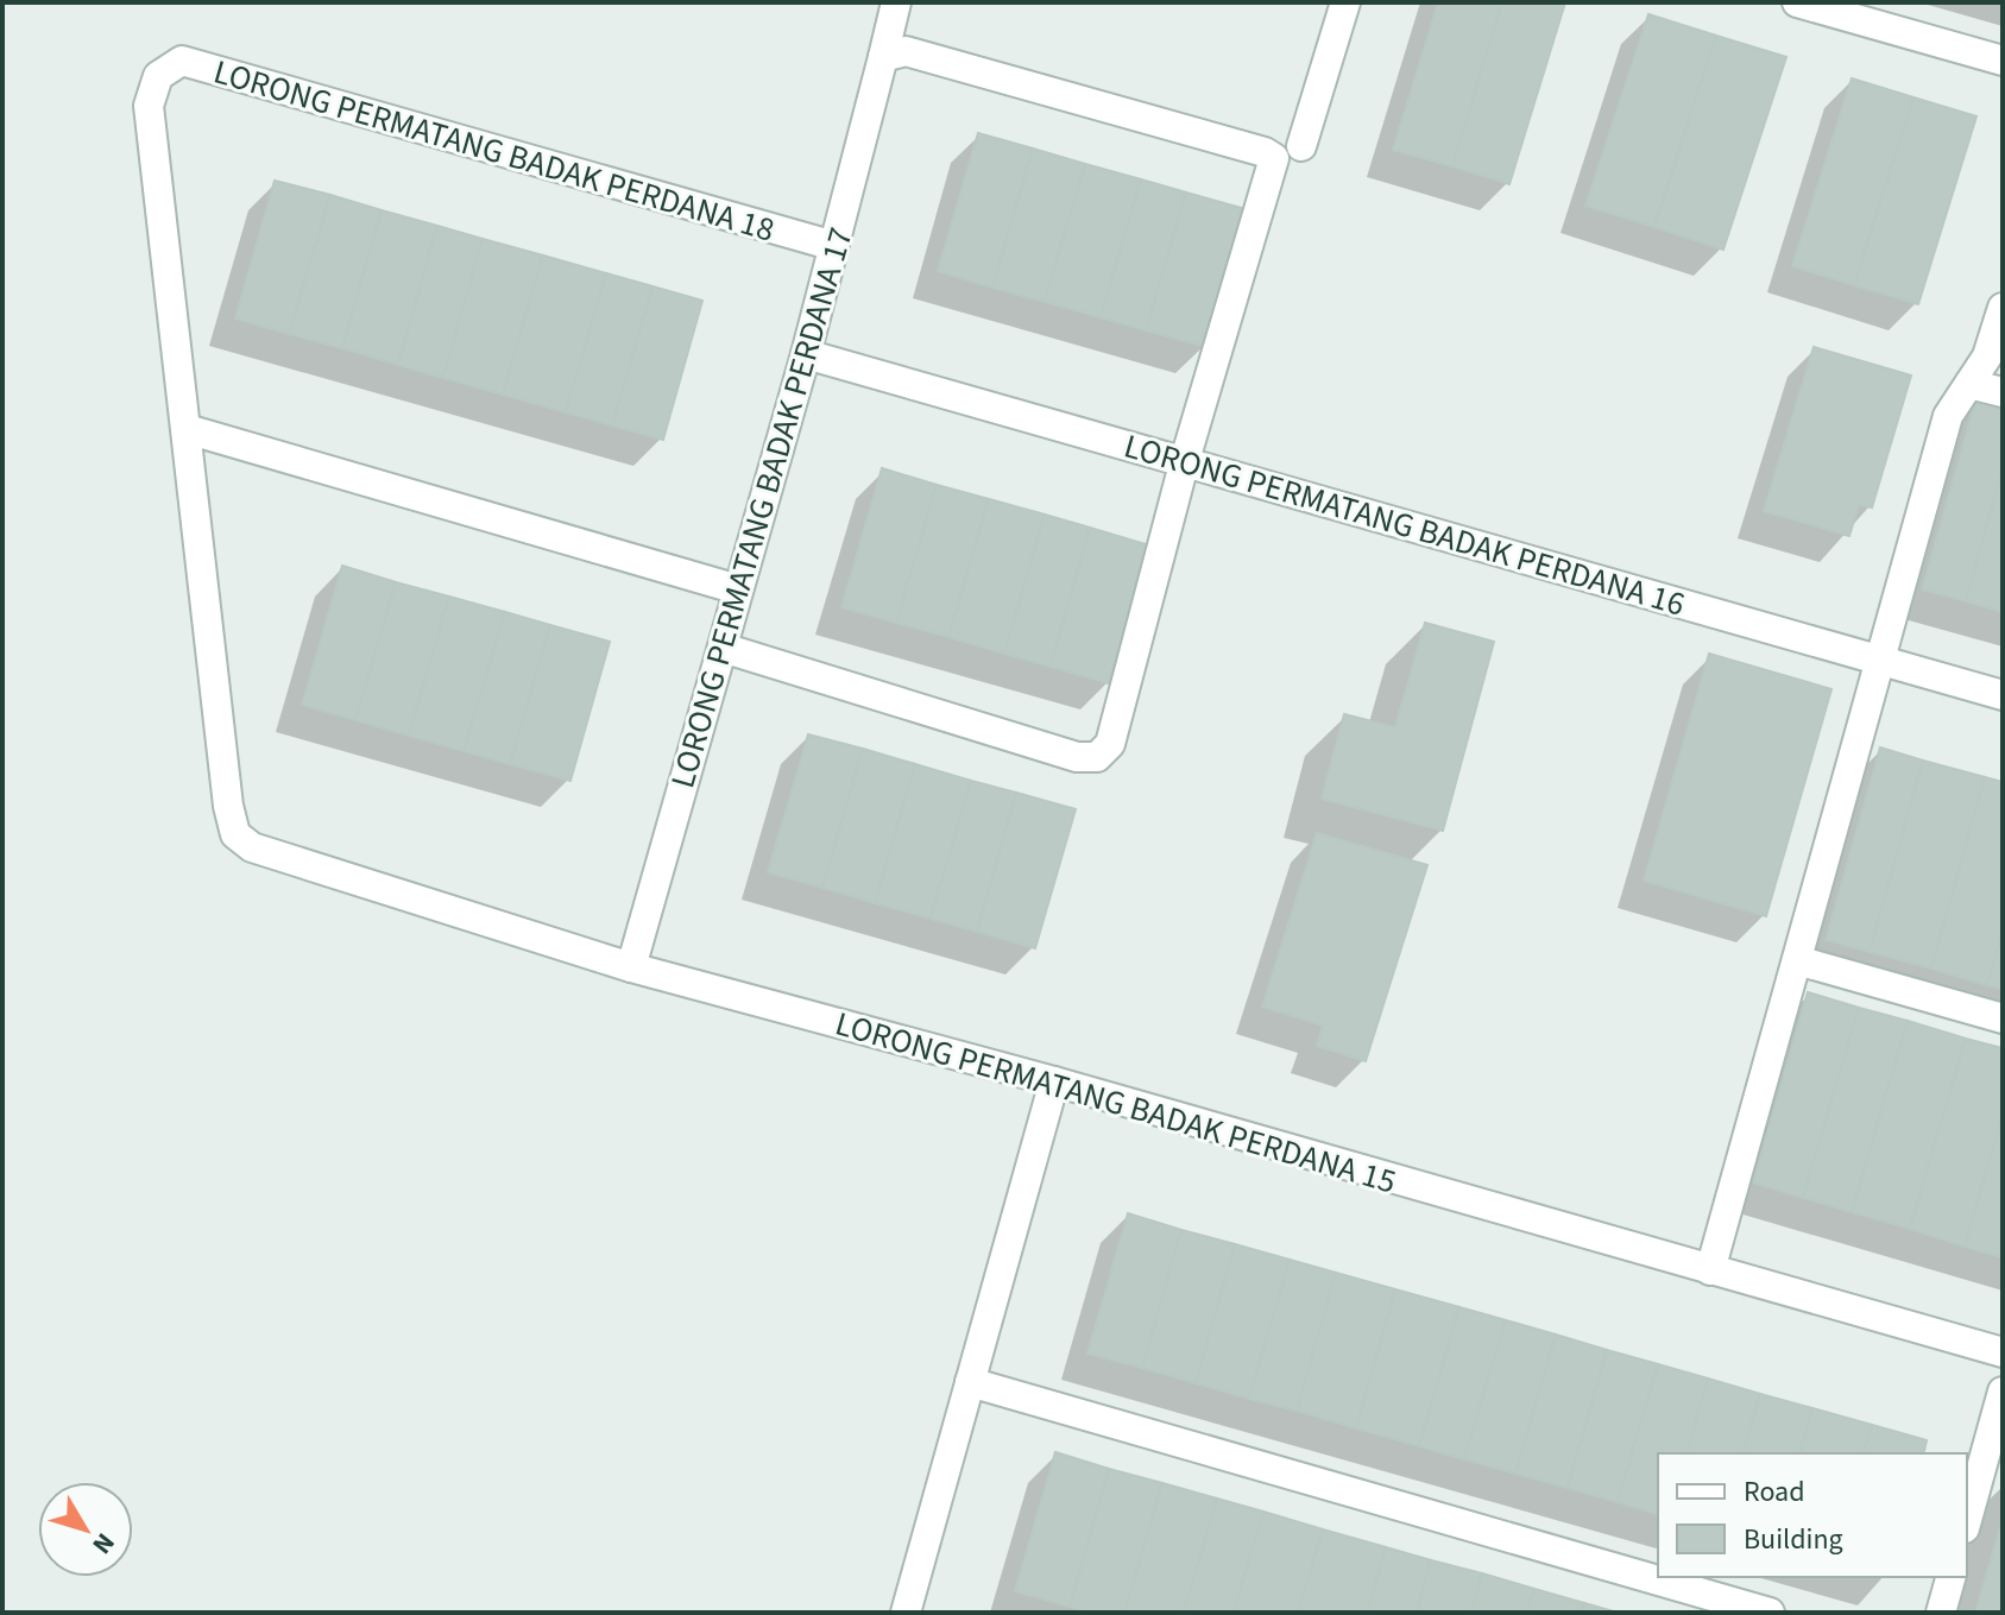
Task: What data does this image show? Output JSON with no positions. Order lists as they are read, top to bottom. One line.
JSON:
{"streets":{"street":["LORONG PERMATANG BADAK PERDANA 18","LORONG PERMATANG BADAK PERDANA 17","LORONG PERMATANG BADAK PERDANA 16","LORONG PERMATANG BADAK PERDANA 15"]},"crossings":[["LORONG PERMATANG BADAK PERDANA 18","LORONG PERMATANG BADAK PERDANA 17"],["LORONG PERMATANG BADAK PERDANA 18","LORONG PERMATANG BADAK PERDANA 15"],["LORONG PERMATANG BADAK PERDANA 17","LORONG PERMATANG BADAK PERDANA 16"],["LORONG PERMATANG BADAK PERDANA 17","LORONG PERMATANG BADAK PERDANA 15"]],"legend":["Road","Building"],"north":"bottom right"}
